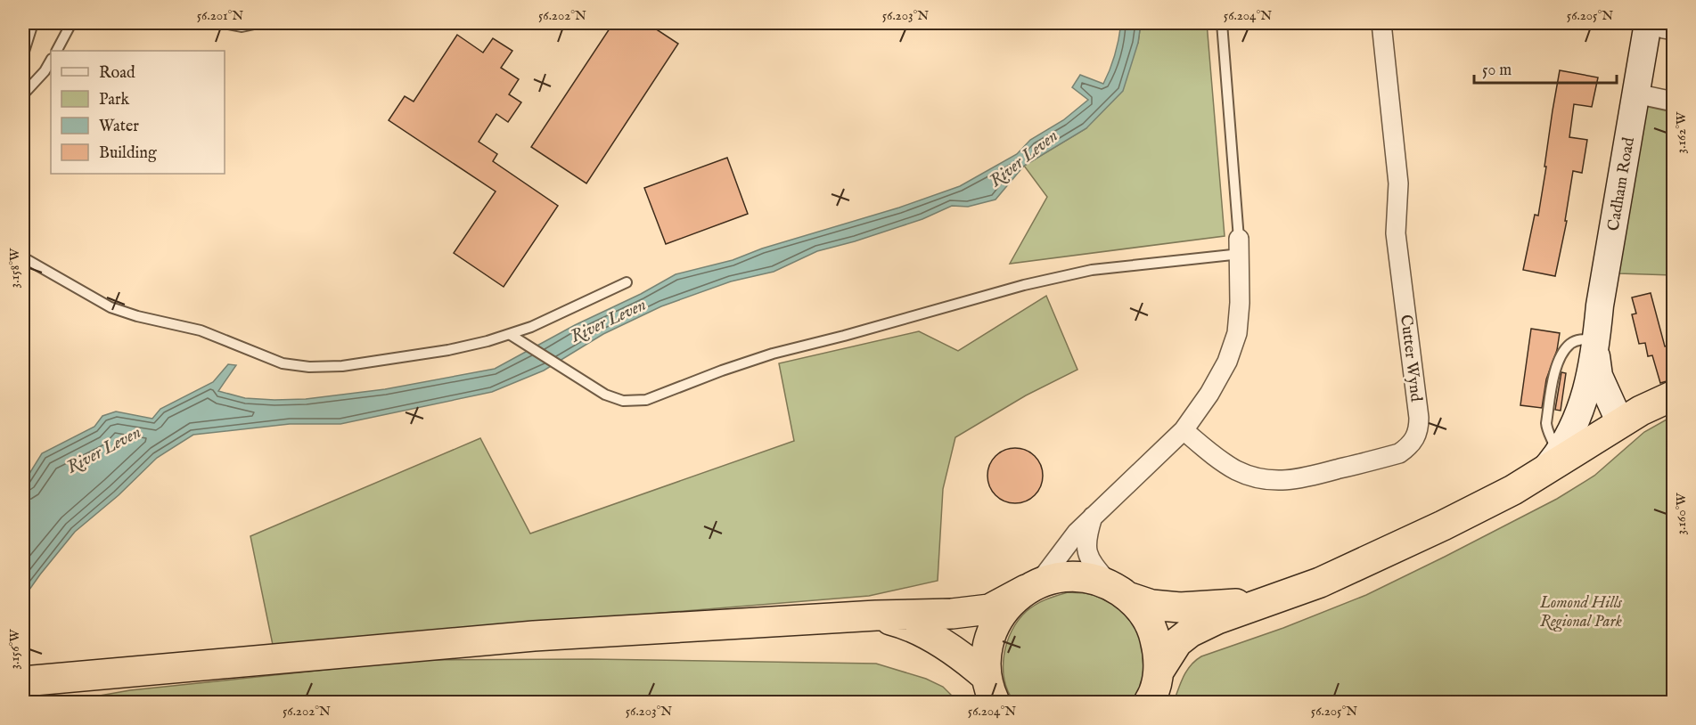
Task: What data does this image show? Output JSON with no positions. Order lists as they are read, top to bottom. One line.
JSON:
{"streets":{"street":["Cadham Road","Cutter Wynd"]},"water":["River Leven"],"parks":["Lomond Hills Regional Park"],"legend":["Road","Park","Water","Building"],"scale_bar":"50 m","coordinates":["56.201°N","56.202°N","56.203°N","56.204°N","56.205°N","3.162°W","3.158°W","3.160°W","3.156°W"]}
